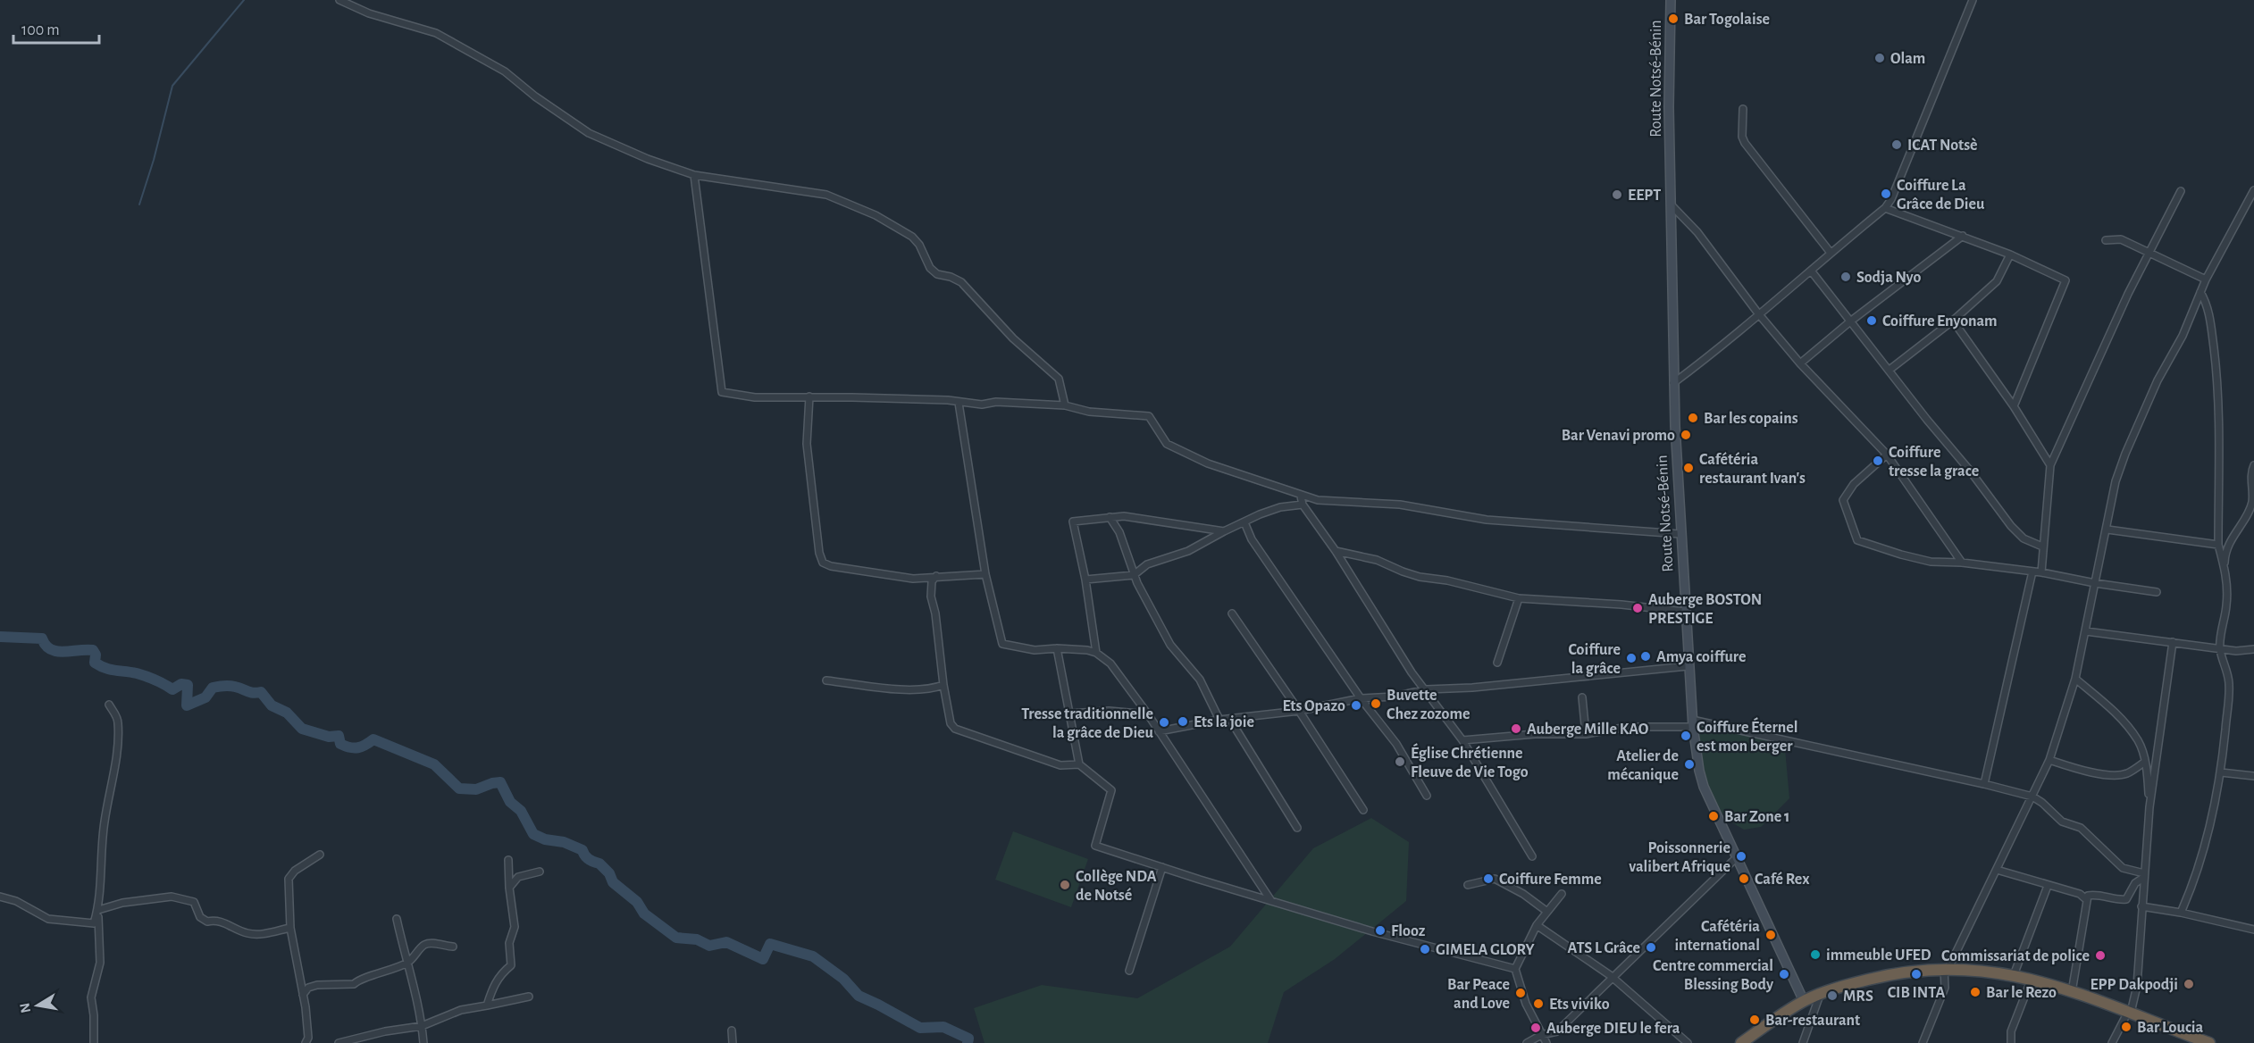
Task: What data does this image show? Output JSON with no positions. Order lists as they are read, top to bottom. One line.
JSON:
{"streets":{"main road":["Route Notsé-Bénin"]},"places":["Bar Togolaise","Olam","ICAT Notsè","Coiffure La Grâce de Dieu","EEPT","Sodja Nyo","Coiffure Enyonam","Bar les copains","Bar Venavi promo","Coiffure tresse la grace","Cafétéria restaurant Ivan's","Auberge BOSTON PRESTIGE","Amya coiffure","Coiffure la grâce","Buvette Chez zozome","Ets Opazo","Ets la joie","Tresse traditionnelle la grâce de Dieu","Auberge Mille KAO","Coiffure Éternel est mon berger","Église Chrétienne Fleuve de Vie Togo","Atelier de mécanique","Bar Zone 1","Poissonnerie valibert Afrique","Coiffure Femme","Café Rex","Collège NDA de Notsé","Flooz","Cafétéria international","ATS L Grâce","GIMELA GLORY","immeuble UFED","Commissariat de police","Centre commercial Blessing Body","CIB INTA","EPP Dakpodji","Bar le Rezo","Bar Peace and Love","MRS","Ets viviko","Bar-restaurant","Bar Loucia","Auberge DIEU le fera"],"scale_bar":"100 m","north":"left"}
